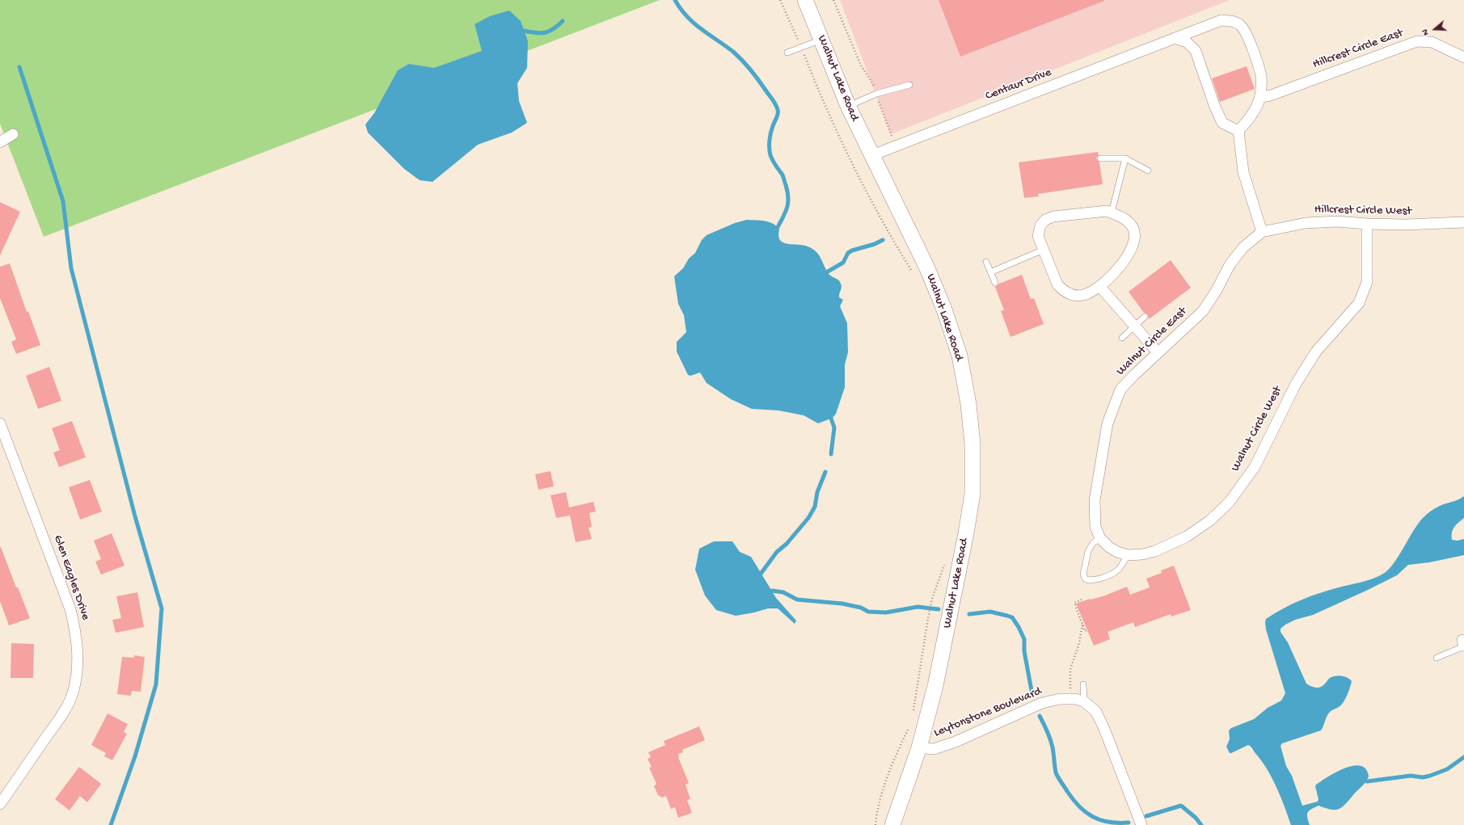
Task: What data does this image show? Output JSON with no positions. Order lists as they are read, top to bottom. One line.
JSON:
{"streets":{"street":["Hillcrest Circle East","Walnut Lake Road","Centaur Drive","Hillcrest Circle West","Walnut Circle East","Walnut Circle West","Glen Eagles Drive","Leytonstone Boulevard"]},"crossings":[["Hillcrest Circle East","Centaur Drive"],["Walnut Lake Road","Centaur Drive"],["Walnut Lake Road","Leytonstone Boulevard"],["Hillcrest Circle West","Walnut Circle East"],["Hillcrest Circle West","Walnut Circle West"]],"north":"left"}
